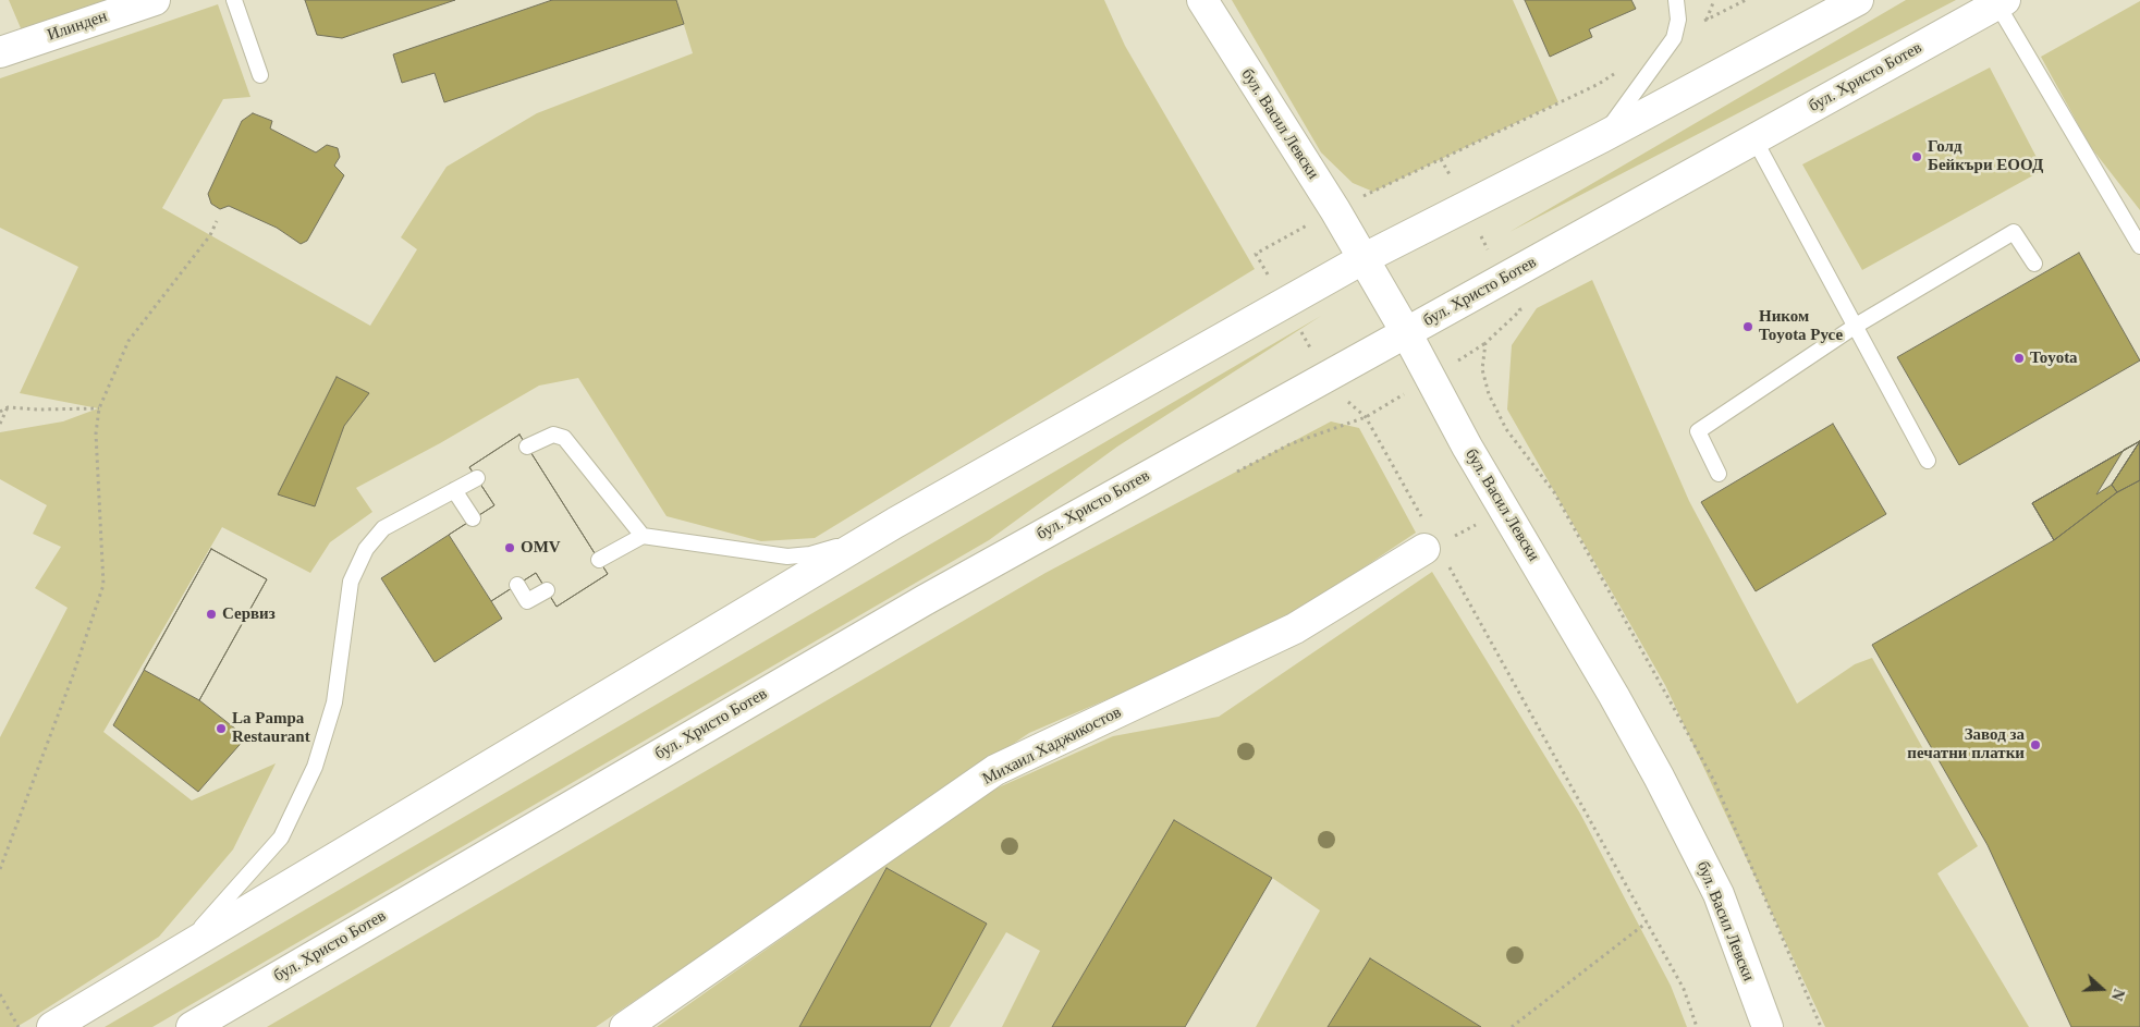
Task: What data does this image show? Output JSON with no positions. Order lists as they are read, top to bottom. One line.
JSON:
{"streets":{"main road":["Илинден","бул. Христо Ботев","бул. Васил Левски","Михаил Хаджикостов"]},"crossings":[["бул. Христо Ботев","бул. Васил Левски"]],"places":["Голд Бейкъри ЕООД","Ником Toyota Русе","Toyota","OMV","Сервиз","La Pampa Restaurant","Завод за печатни платки"],"north":"right"}
